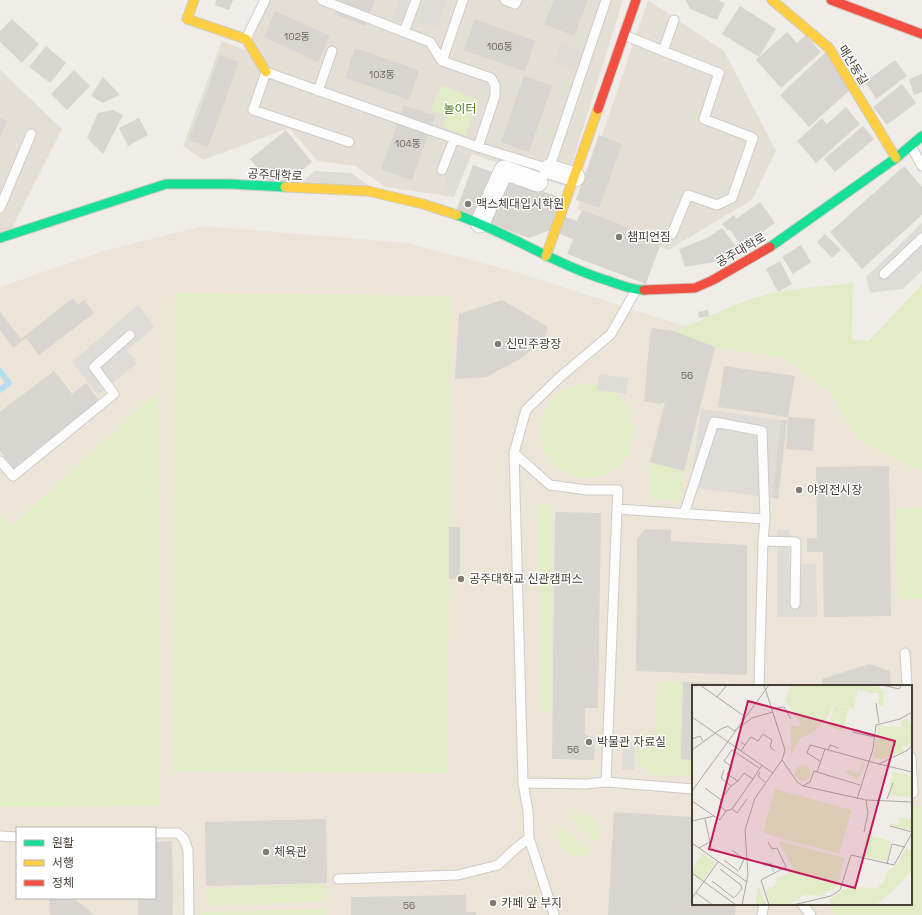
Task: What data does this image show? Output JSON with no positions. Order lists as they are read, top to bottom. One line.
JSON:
{"streets":{"street":["매산동길","공주대학로"]},"crossings":[["매산동길","공주대학로"]],"parks":["놀이터"],"places":["맥스체대입시학원","챔피언짐","신민주광장","야외전시장","공주대학교 신관캠퍼스","박물관 자료실","체육관","카페 앞 부지"],"house_numbers":["102동","106동","103동","104동","56","56","56"],"legend":["원활","서행","정체"]}
